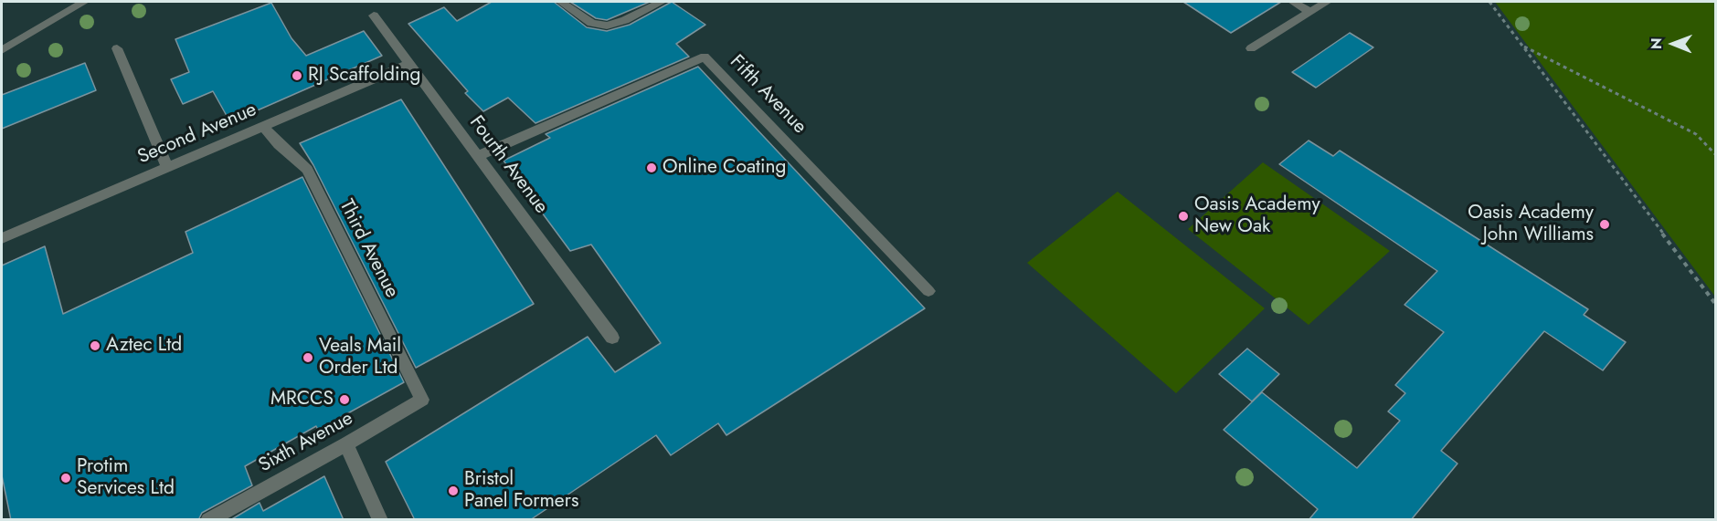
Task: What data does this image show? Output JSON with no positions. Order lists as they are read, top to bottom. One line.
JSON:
{"streets":{"street":["Fifth Avenue","Second Avenue","Fourth Avenue","Third Avenue","Sixth Avenue"]},"crossings":[["Fifth Avenue","Fourth Avenue"],["Second Avenue","Fourth Avenue"],["Second Avenue","Third Avenue"],["Third Avenue","Sixth Avenue"]],"places":["RJ Scaffolding","Online Coating","Oasis Academy New Oak","Oasis Academy John Williams","Aztec Ltd","Veals Mail Order Ltd","MRCCS","Protim Services Ltd","Bristol Panel Formers"],"north":"left"}
